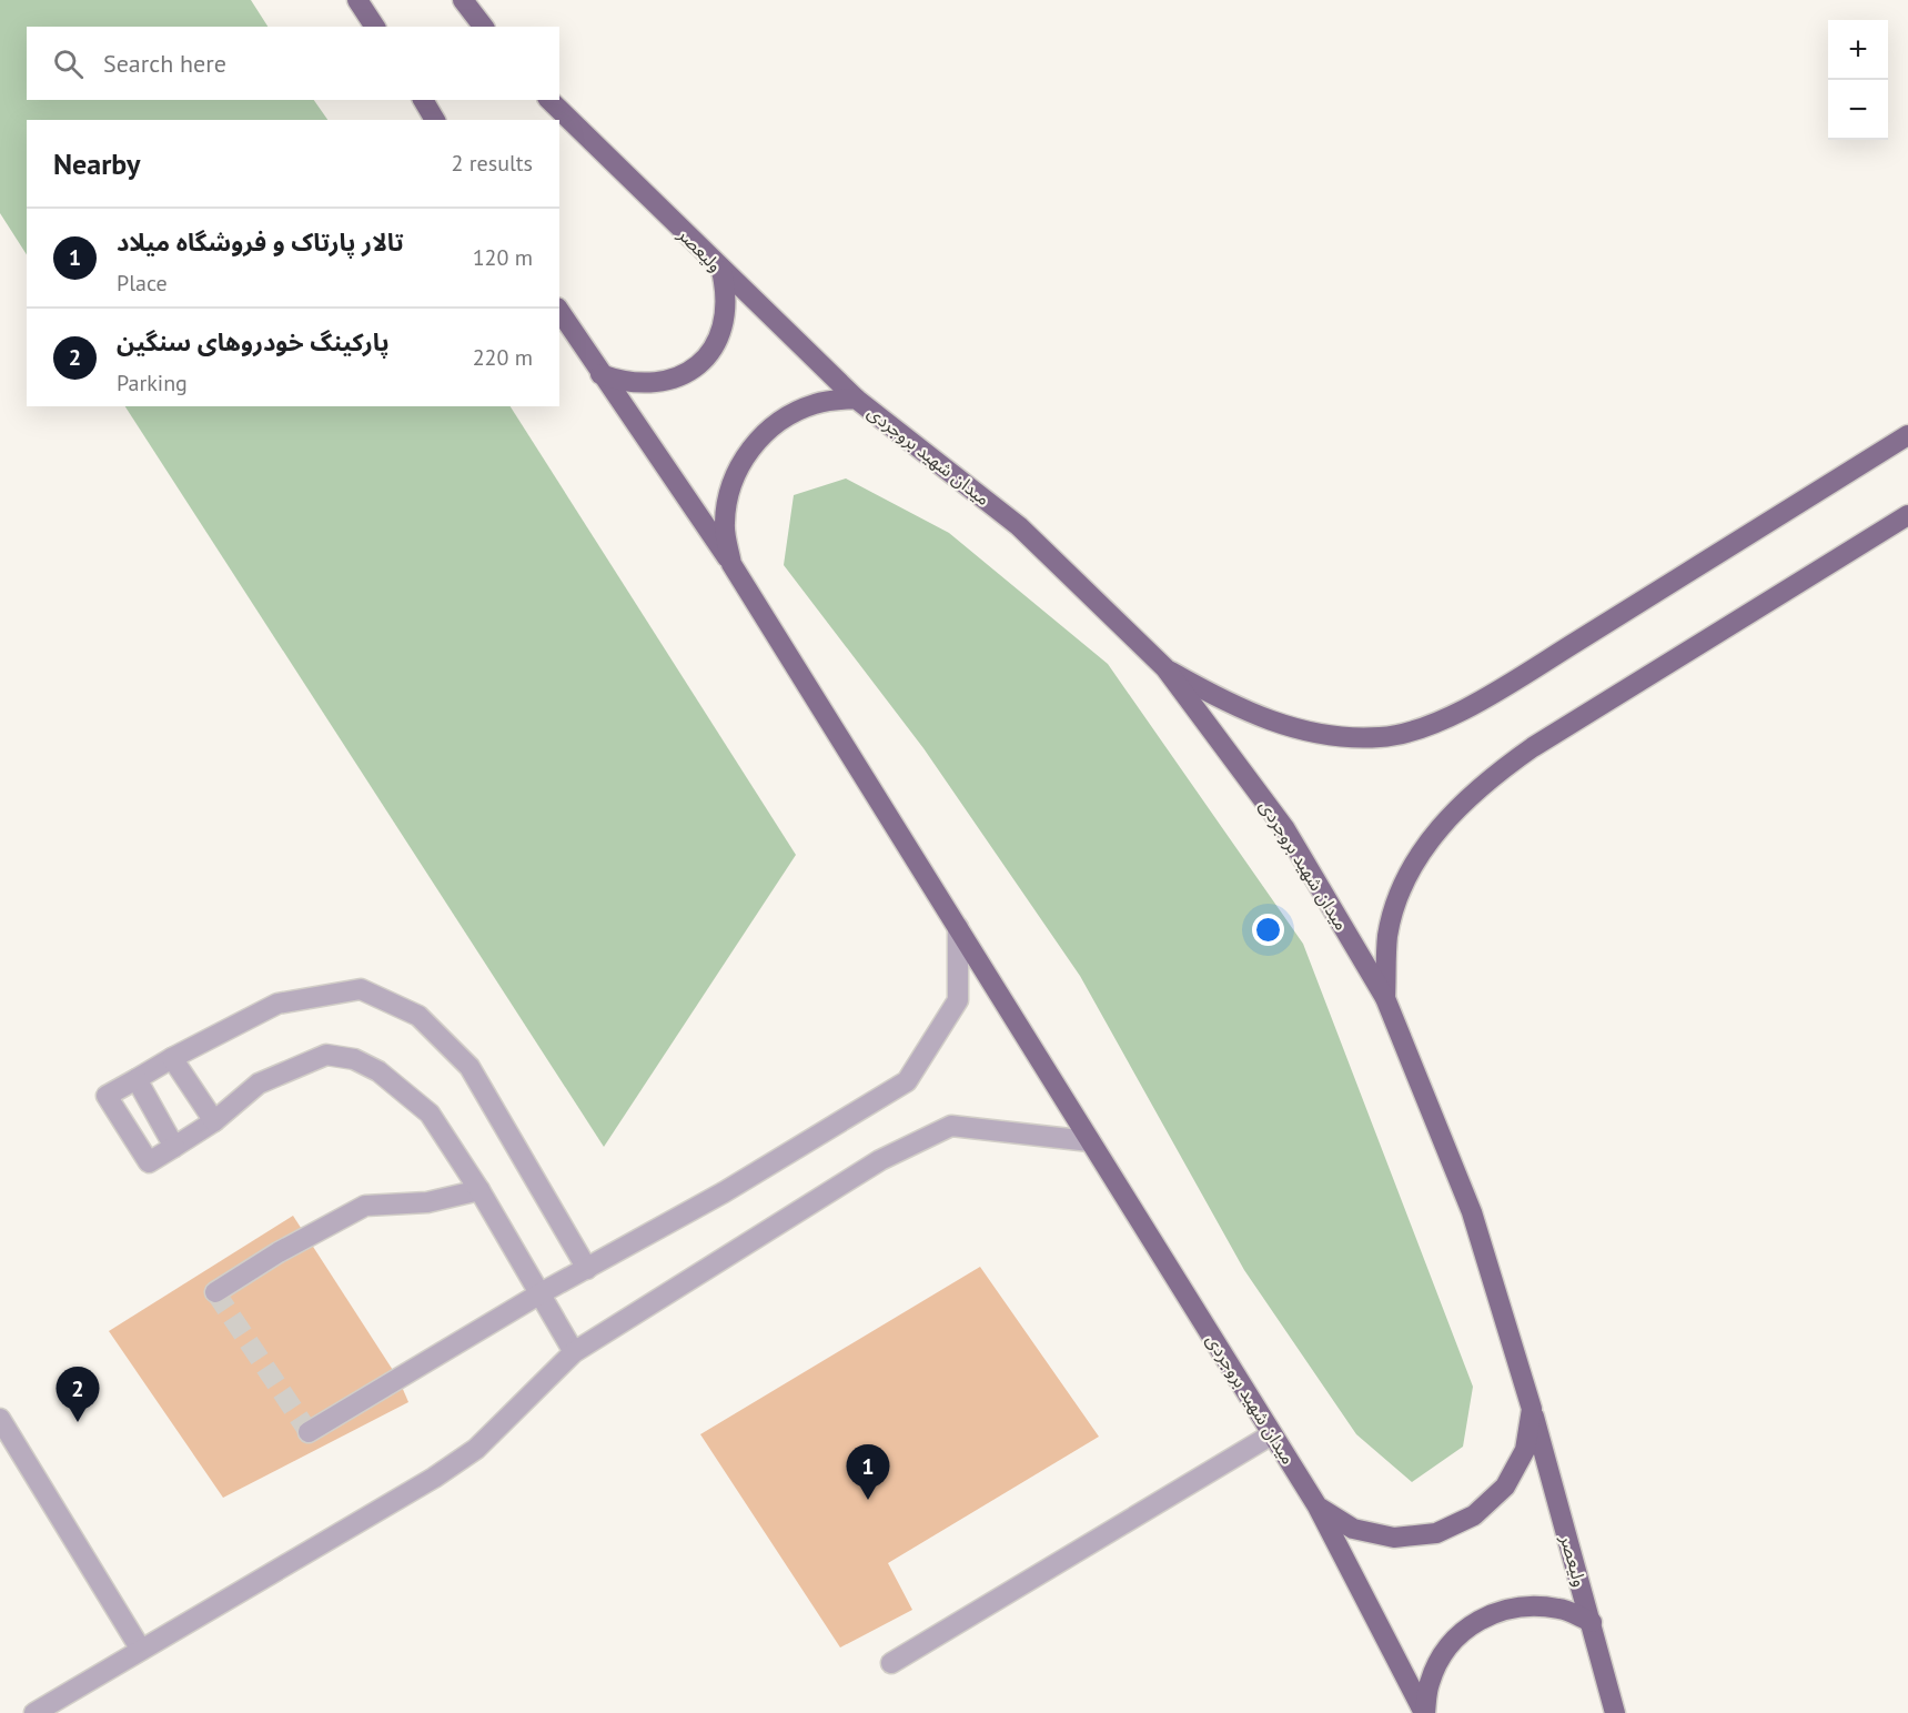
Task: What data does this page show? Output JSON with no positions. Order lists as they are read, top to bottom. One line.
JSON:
{"streets":{"main road":["ولیعصر","میدان شهید بروجردی"]},"crossings":[["ولیعصر","میدان شهید بروجردی"]],"page":{"map_buttons":["+","−"],"search":"Search here","heading":["Nearby","2 results"],"list":[{"mark":"1","name":"تالار پارتاک و فروشگاه میلاد","note":"Place","value":"120 m"},{"mark":"2","name":"پارکینگ خودروهای سنگین","note":"Parking","value":"220 m"}],"pins":["2","1"]}}
